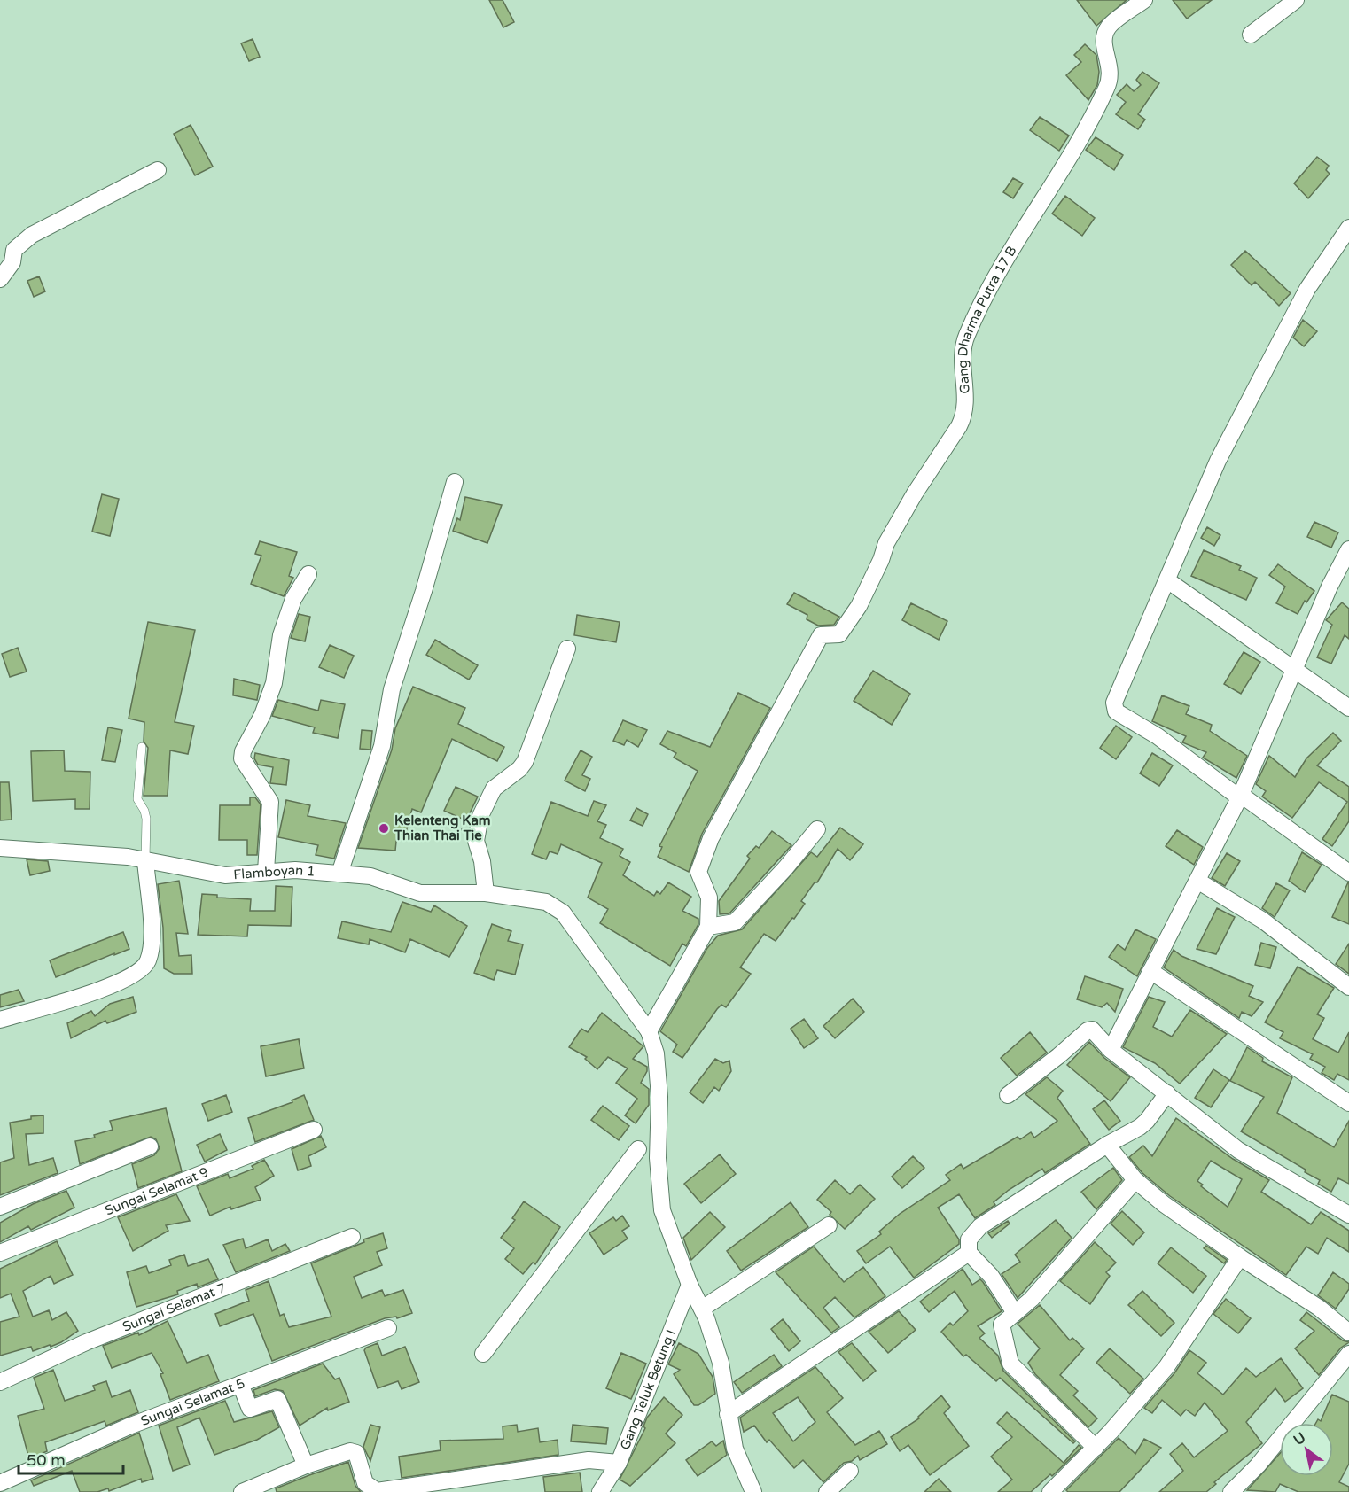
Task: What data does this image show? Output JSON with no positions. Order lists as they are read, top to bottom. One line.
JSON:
{"streets":{"street":["Gang Dharma Putra 17 B","Flamboyan 1","Sungai Selamat 9","Sungai Selamat 7","Gang Teluk Betung I","Sungai Selamat 5"]},"places":["Kelenteng Kam Thian Thai Tie"],"scale_bar":"50 m","north":"top left"}
